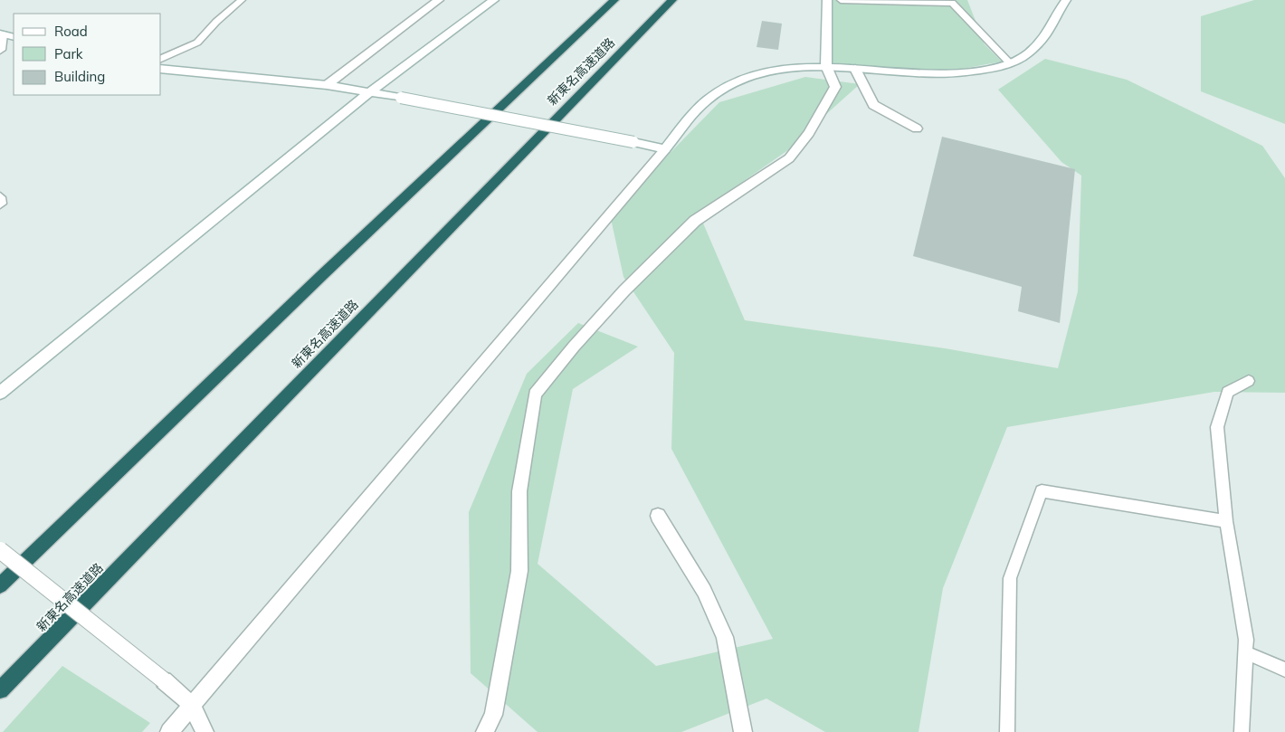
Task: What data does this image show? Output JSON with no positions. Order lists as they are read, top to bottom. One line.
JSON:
{"streets":{"highway":["新東名高速道路"]},"legend":["Road","Park","Building"]}
